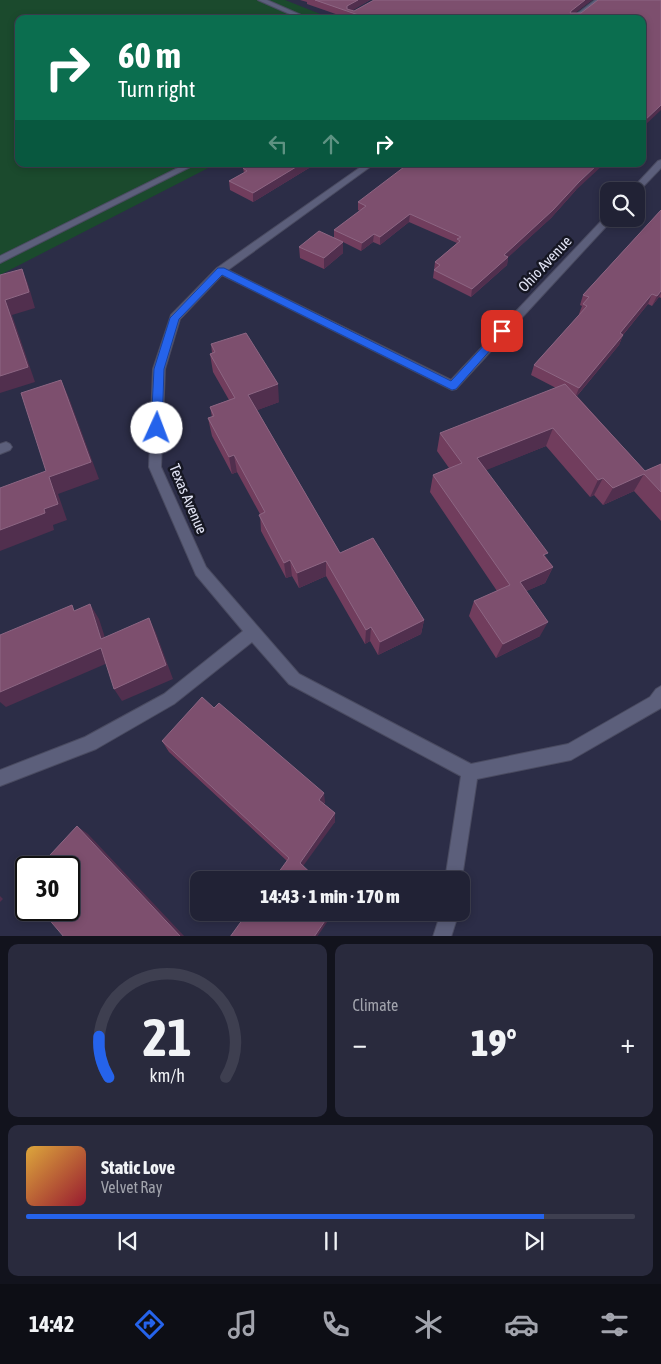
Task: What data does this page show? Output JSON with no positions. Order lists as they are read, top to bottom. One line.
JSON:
{"streets":{"street":["Ohio Avenue","Texas Avenue"]},"crossings":[["Ohio Avenue","Texas Avenue"]],"page":{"turn":["60 m","Turn right"],"limit":"30","trip":"14:43 · 1 min · 170 m","tile":"Climate","heat":["−","19°","+"],"song":["Static Love","Velvet Ray"],"tabs":"14:42","gauge":["21","km/h"]}}
